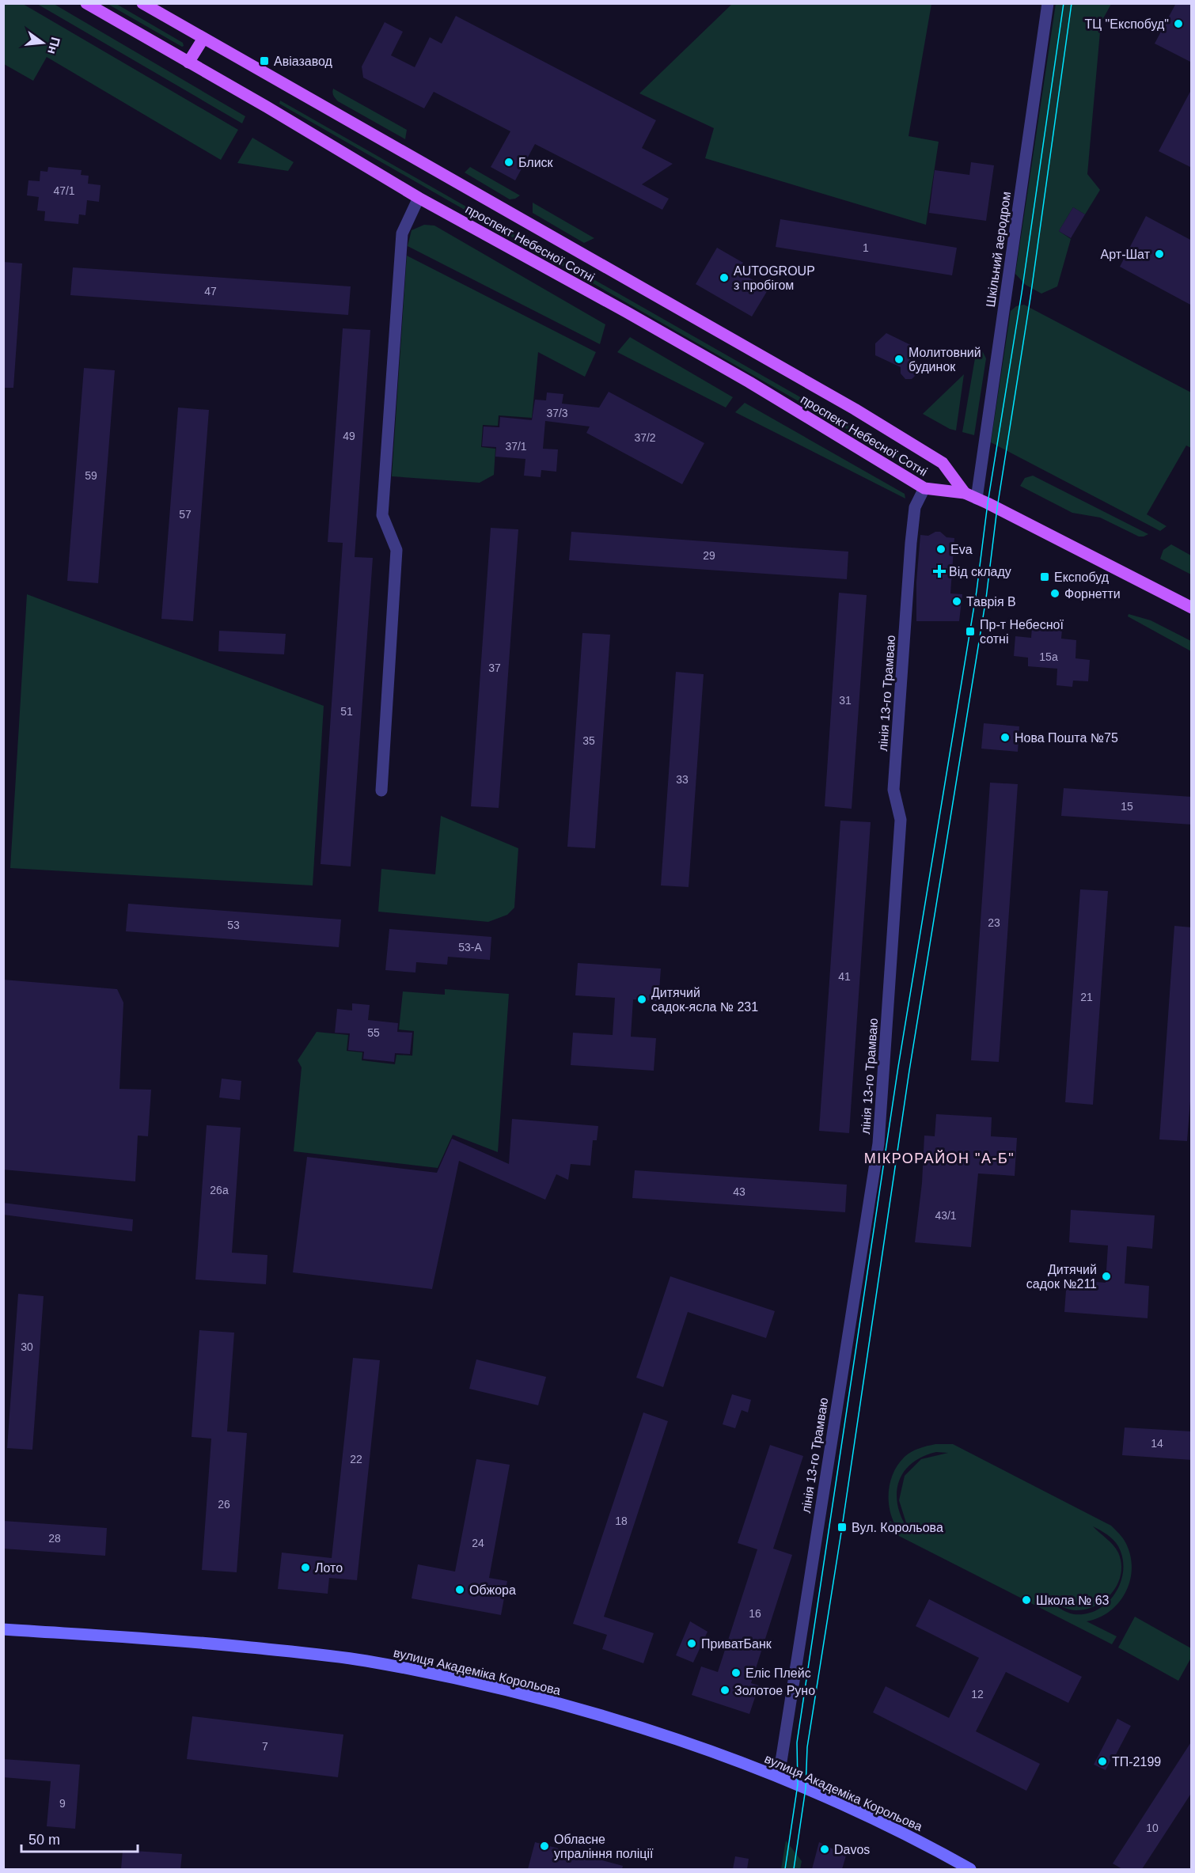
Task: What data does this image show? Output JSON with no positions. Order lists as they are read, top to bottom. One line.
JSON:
{"streets":{"main road":["проспект Небесної Сотні","вулиця Академіка Корольова"],"street":["Шкільний аеродром","лінія 13-го Трамваю"]},"crossings":[["проспект Небесної Сотні","Шкільний аеродром"],["проспект Небесної Сотні","лінія 13-го Трамваю"],["лінія 13-го Трамваю","вулиця Академіка Корольова"]],"districts":["МІКРОРАЙОН \"А-Б\""],"places":{"other":["ТЦ \"Експобуд\"","Блиск","Арт-Шат","AUTOGROUP з пробігом","Молитовний будинок","Eva","Форнетти","Таврія В","Нова Пошта №75","Дитячий садок-ясла № 231","Дитячий садок №211","Лото","Обжора","Школа № 63","ПриватБанк","Еліс Плейс","Золотое Руно","ТП-2199","Обласне упраління поліції","Davos"],"transit":["Авіазавод","Експобуд","Пр-т Небесної сотні","Вул. Корольова"],"health":["Від складу"]},"house_numbers":["47/1","1","47","37/3","49","37/2","37/1","59","57","29","15а","37","31","51","35","33","15","23","53","53-А","41","21","55","26а","43","43/1","30","14","22","26","18","28","24","16","12","7","9","10"],"scale_bar":"50 m","north":"right"}
